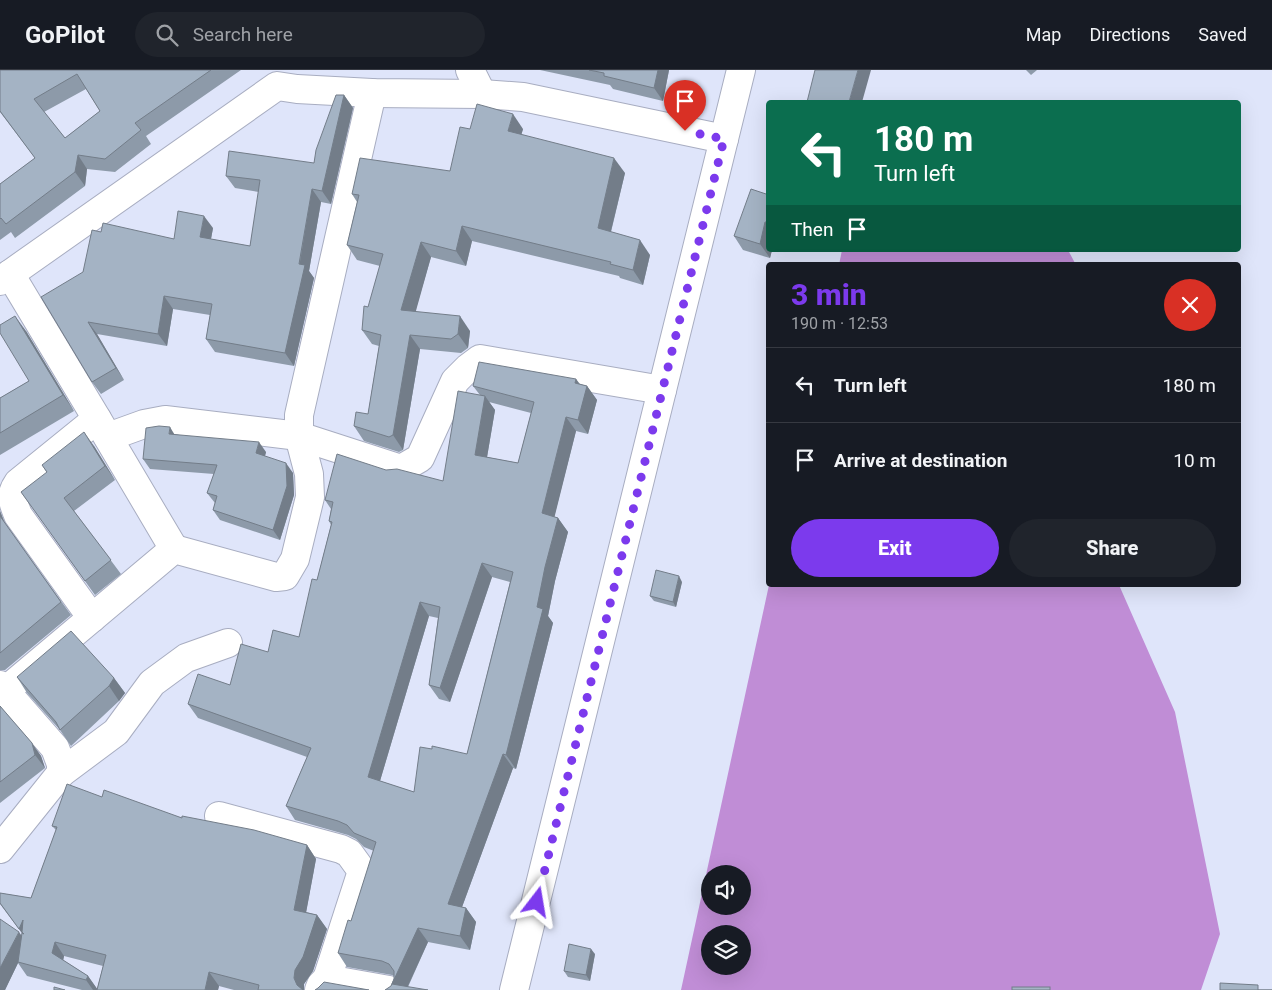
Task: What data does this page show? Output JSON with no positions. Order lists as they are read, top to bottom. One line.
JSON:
{"page":{"header":"GoPilot","search":"Search here","nav":["Map","Directions","Saved"],"turn":["180 m","Turn left"],"then":"Then","heading":["3 min","190 m · 12:53"],"list":[{"name":"Turn left","value":"180 m"},{"name":"Arrive at destination","value":"10 m"}],"buttons":["Exit","Share"]}}
